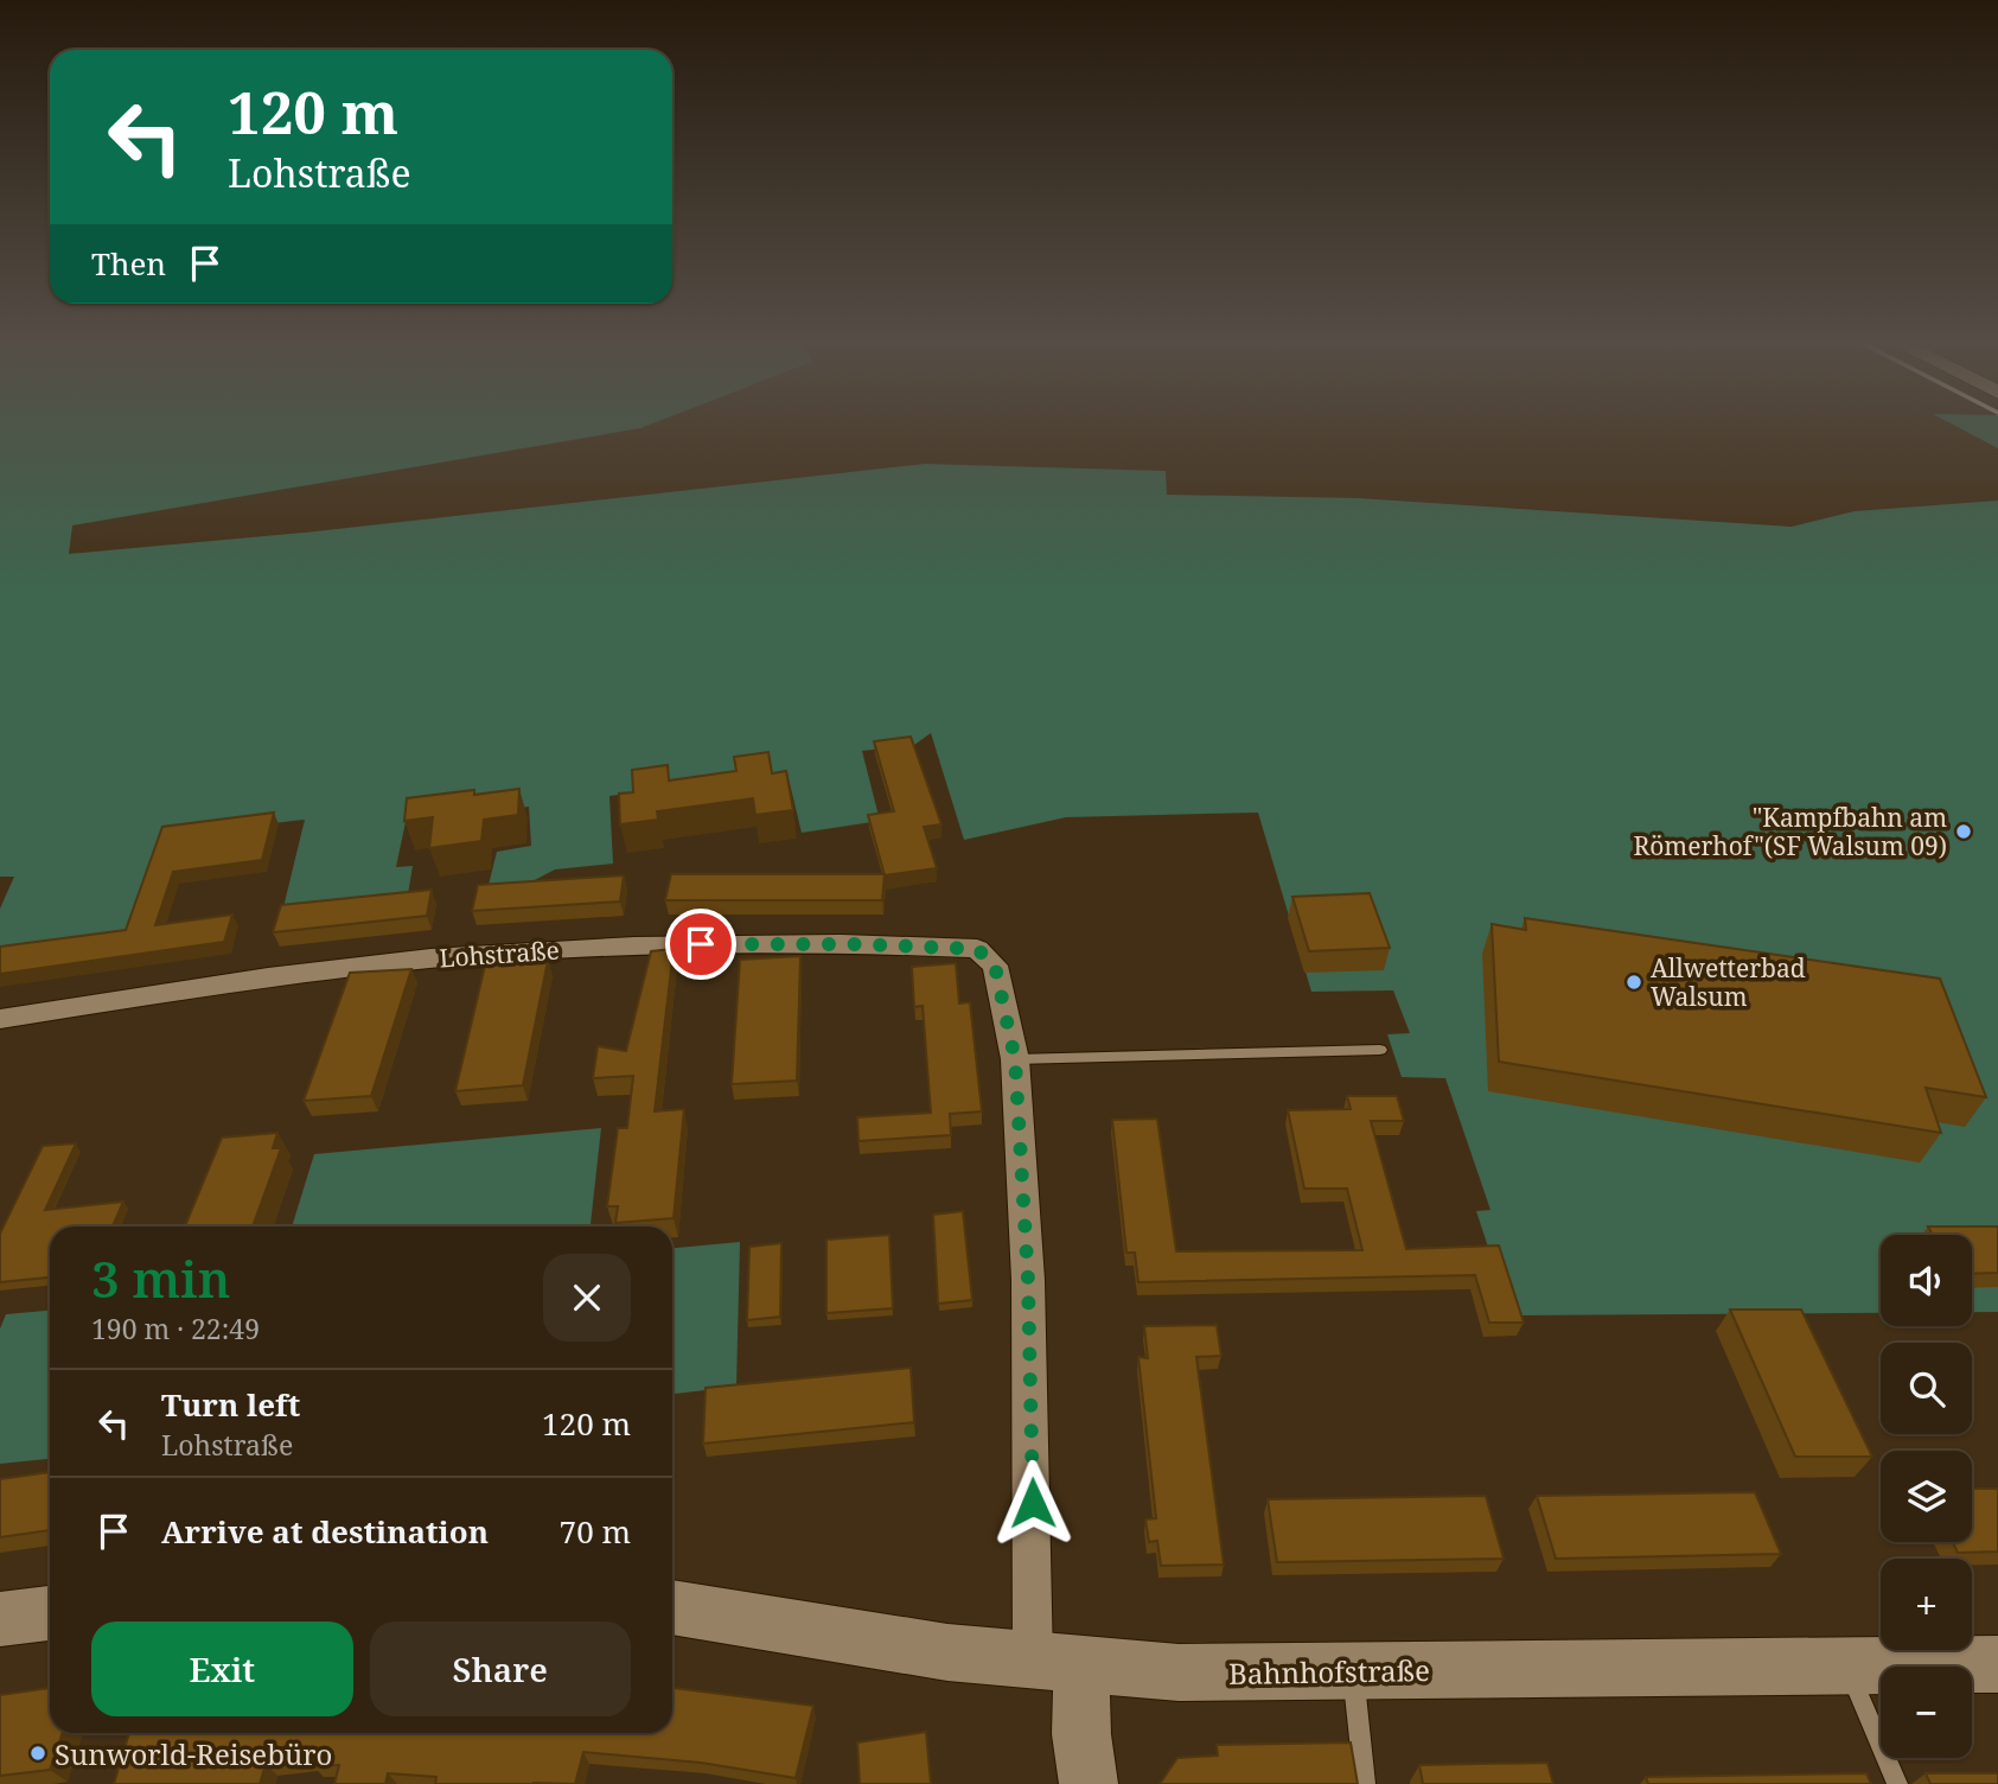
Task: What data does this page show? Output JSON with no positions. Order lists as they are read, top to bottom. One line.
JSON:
{"streets":{"street":["Lohstraße","Bahnhofstraße"]},"places":["\"Kampfbahn am Römerhof\"(SF Walsum 09)","Allwetterbad Walsum","Sunworld-Reisebüro"],"page":{"turn":["120 m","Lohstraße"],"then":"Then","heading":["3 min","190 m · 22:49"],"map_buttons":["+","−"],"list":[{"name":"Turn left","note":"Lohstraße","value":"120 m"},{"name":"Arrive at destination","value":"70 m"}],"buttons":["Exit","Share"]}}
